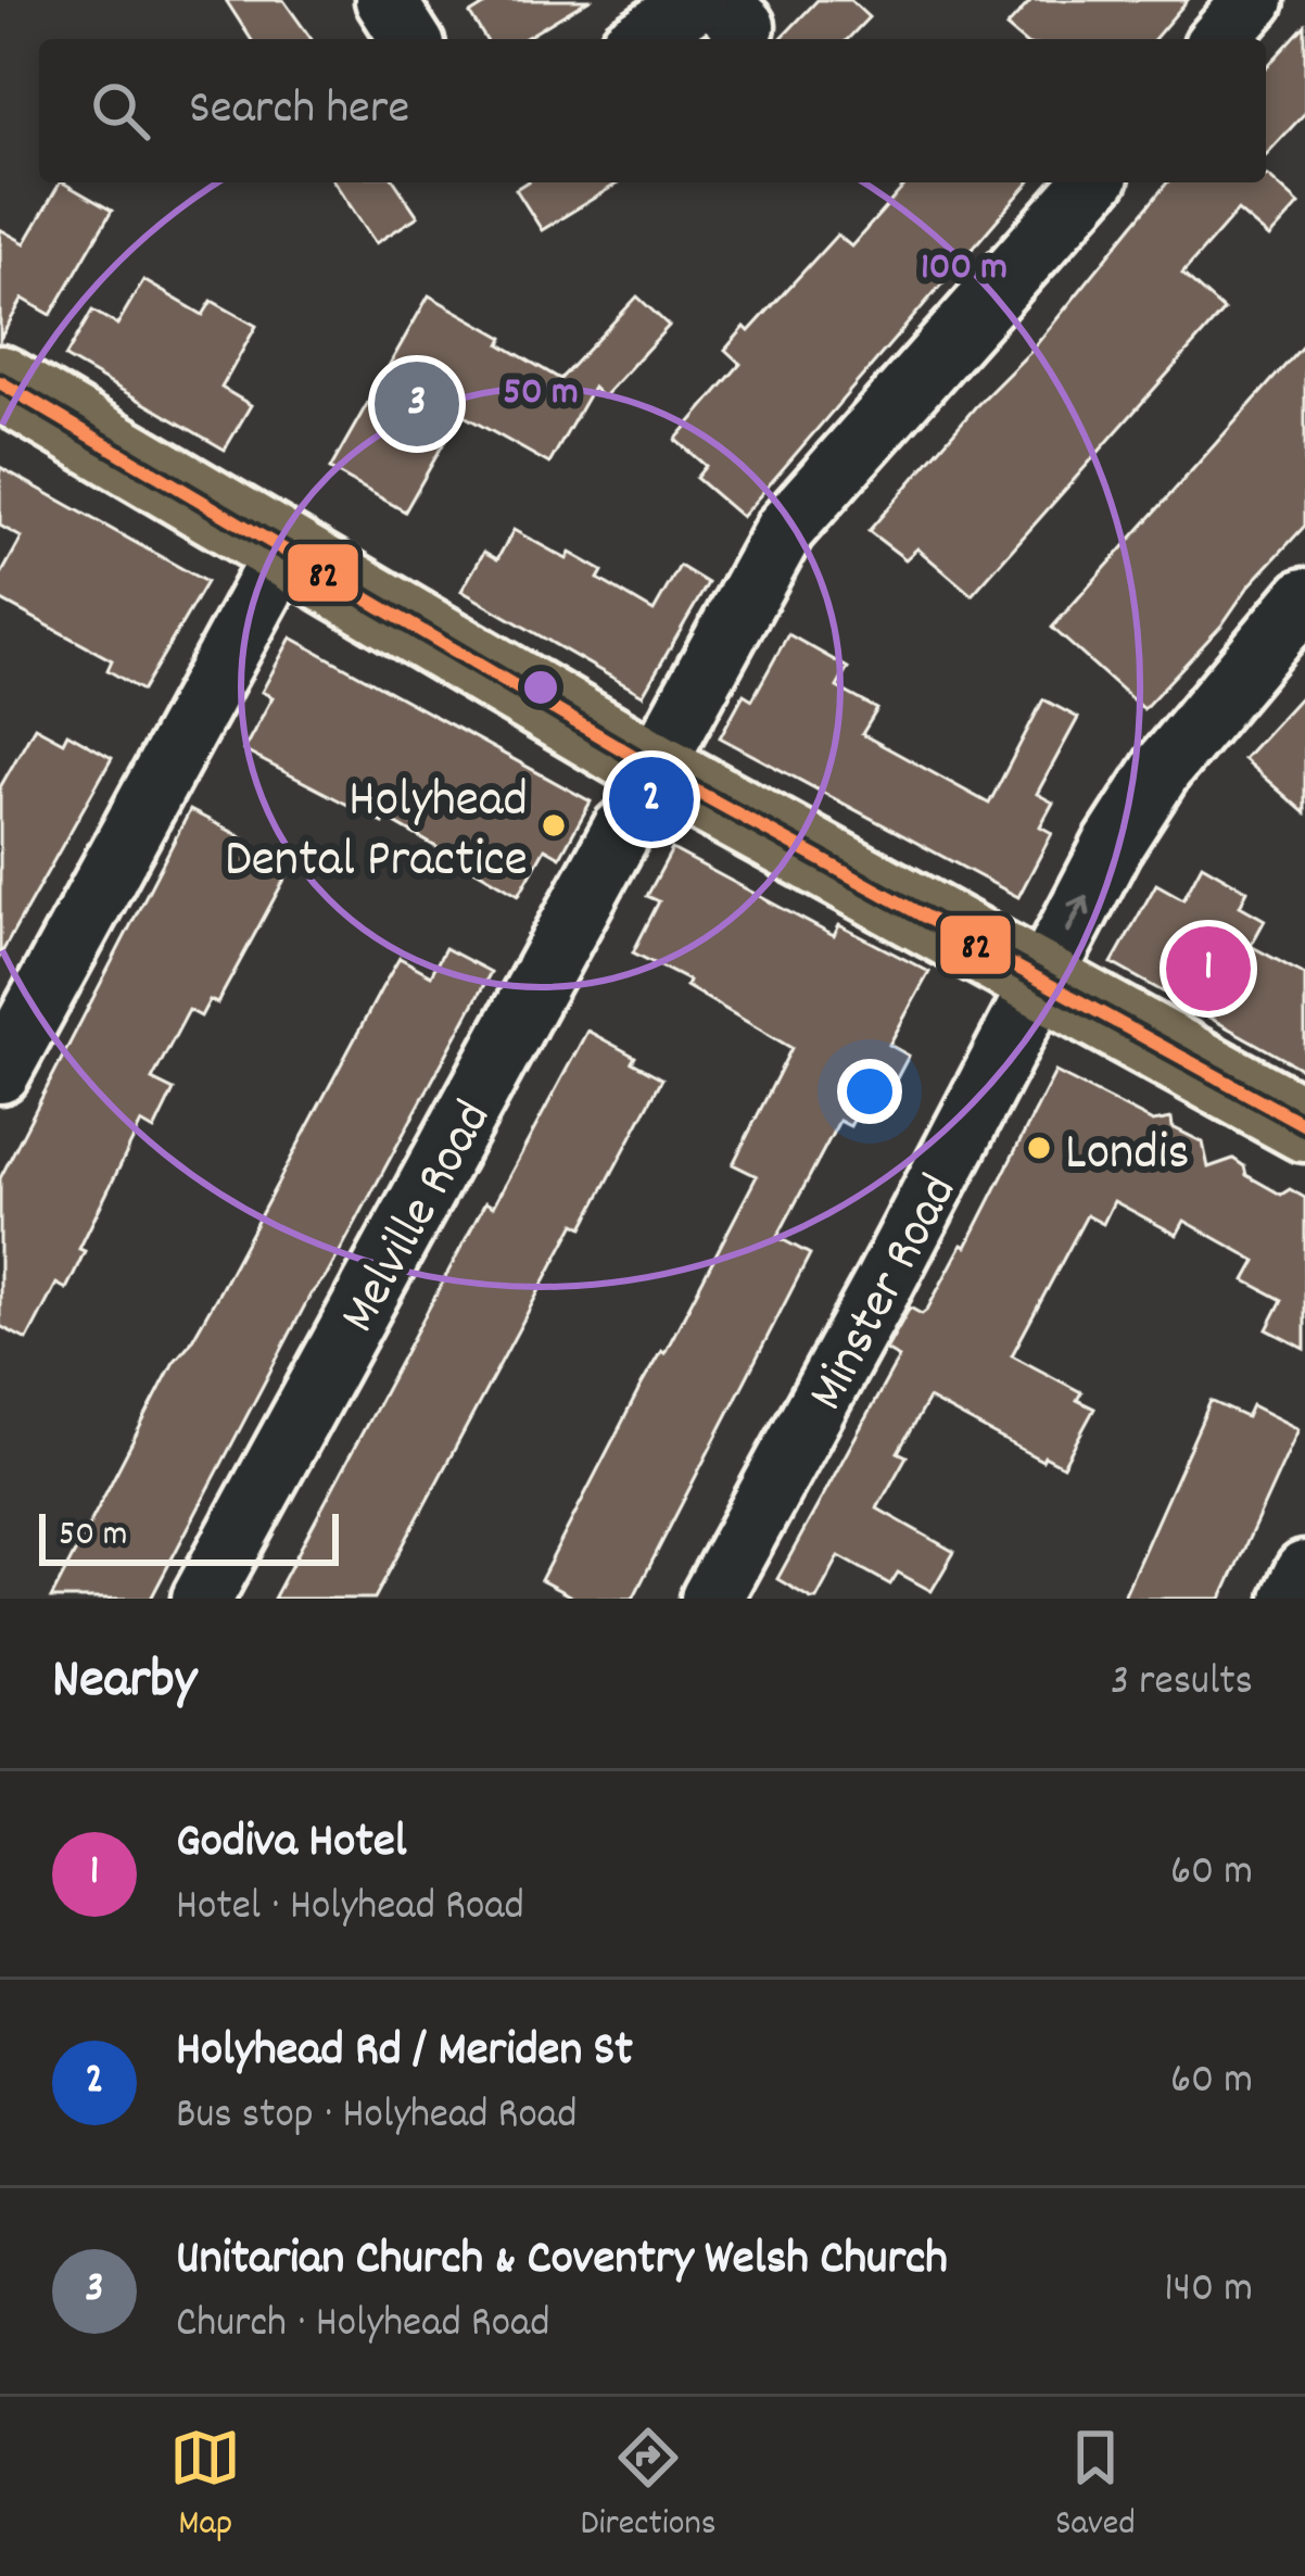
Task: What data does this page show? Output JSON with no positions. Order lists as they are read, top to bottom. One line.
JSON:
{"streets":{"street":["Melville Road","Minster Road"]},"places":["Holyhead Dental Practice","Londis"],"lines":["transit line 82"],"scale_bar":"50 m","page":{"search":"Search here","pins":["3","2","1"],"scale":"50 m","heading":["Nearby","3 results"],"list":[{"mark":"1","name":"Godiva Hotel","note":"Hotel · Holyhead Road","value":"60 m"},{"mark":"2","name":"Holyhead Rd / Meriden St","note":"Bus stop · Holyhead Road","value":"60 m"},{"mark":"3","name":"Unitarian Church & Coventry Welsh Church","note":"Church · Holyhead Road","value":"140 m"}],"nav":["Map","Directions","Saved"]},"rings":["100 m","50 m"]}
